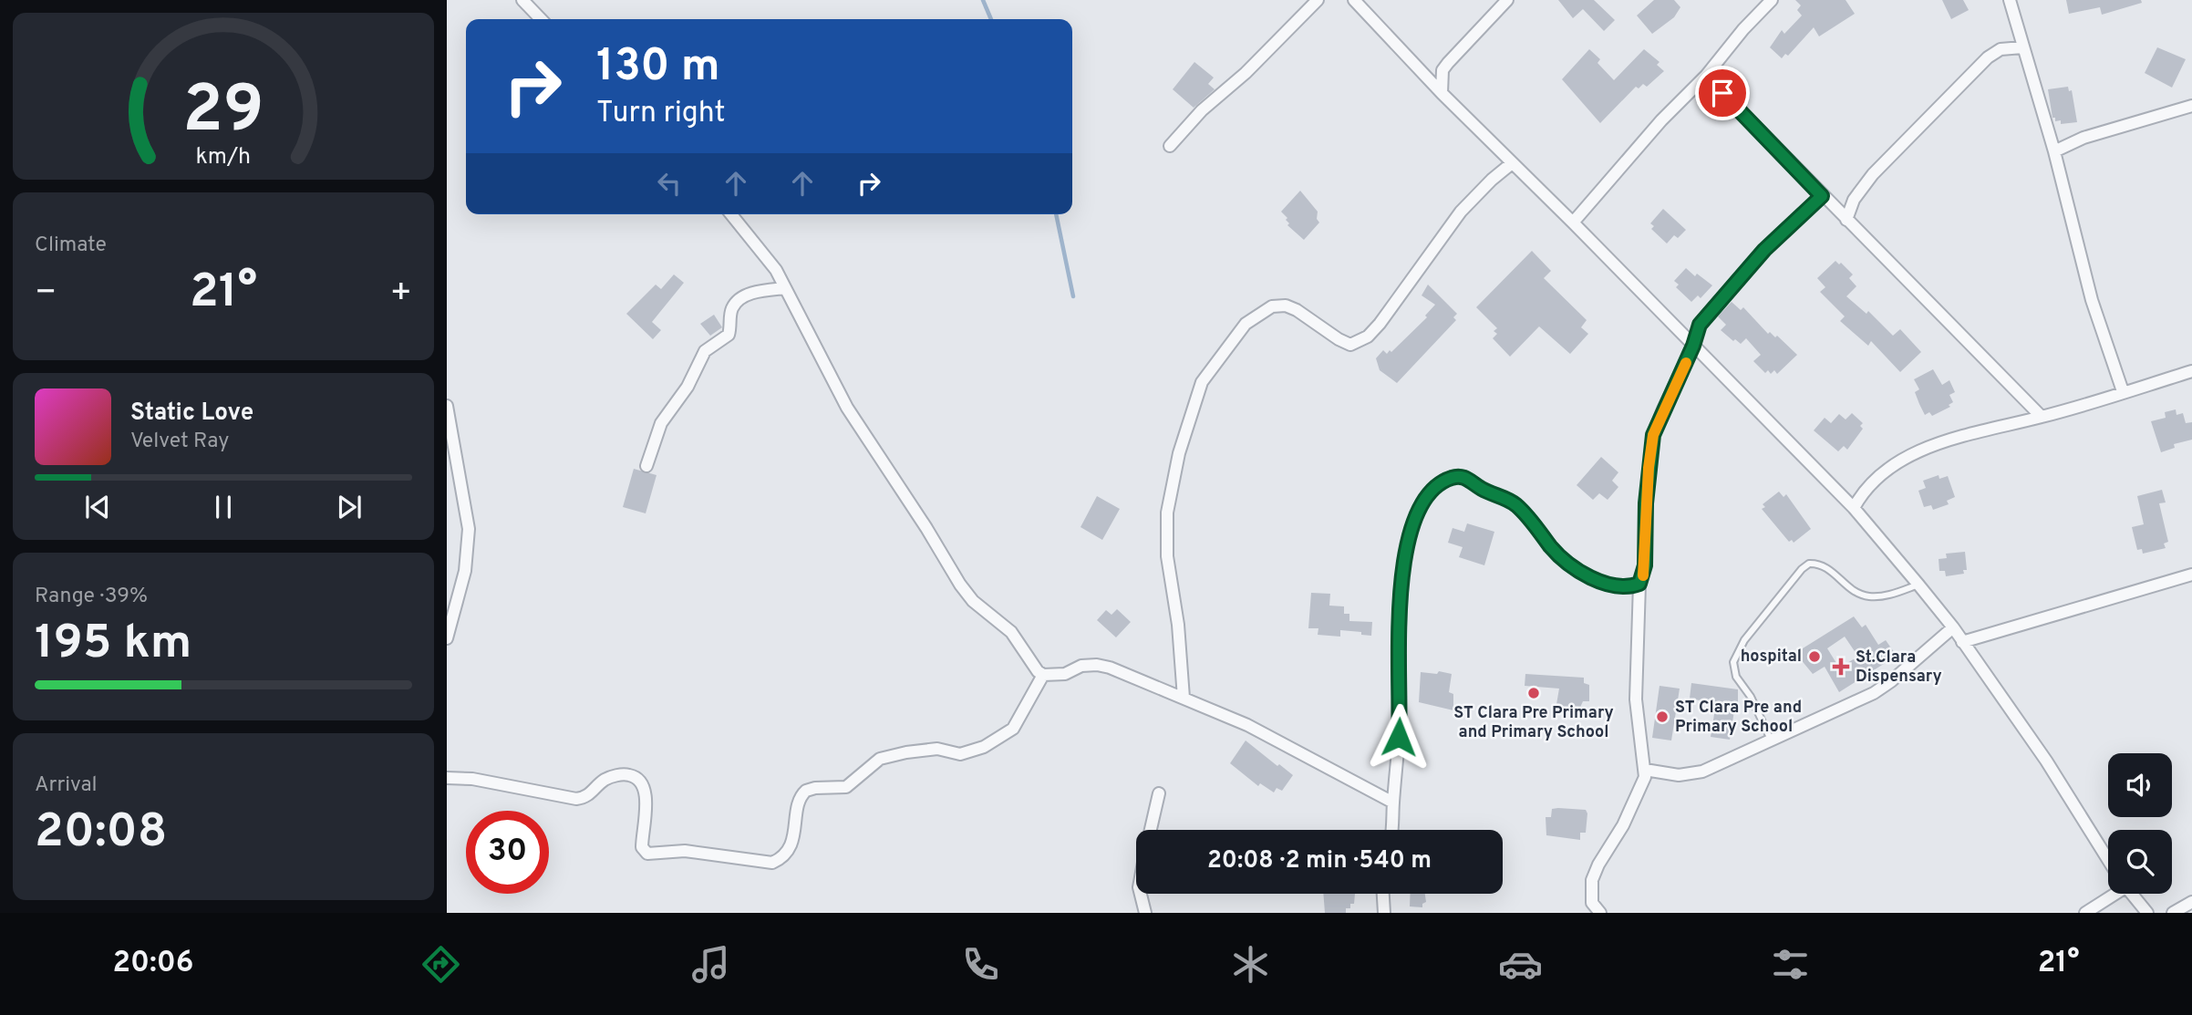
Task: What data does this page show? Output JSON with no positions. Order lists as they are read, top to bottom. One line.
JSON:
{"places":{"other":["hospital","ST Clara Pre Primary and Primary School","ST Clara Pre and Primary School"],"health":["St.Clara Dispensary"]},"page":{"turn":["130 m","Turn right"],"tile":["Climate",["Range · 39%","195 km"],["Arrival","20:08"]],"heat":["−","21°","+"],"song":["Static Love","Velvet Ray"],"limit":"30","trip":"20:08 · 2 min · 540 m","tabs":["20:06","21°"],"gauge":["29","km/h"]}}
